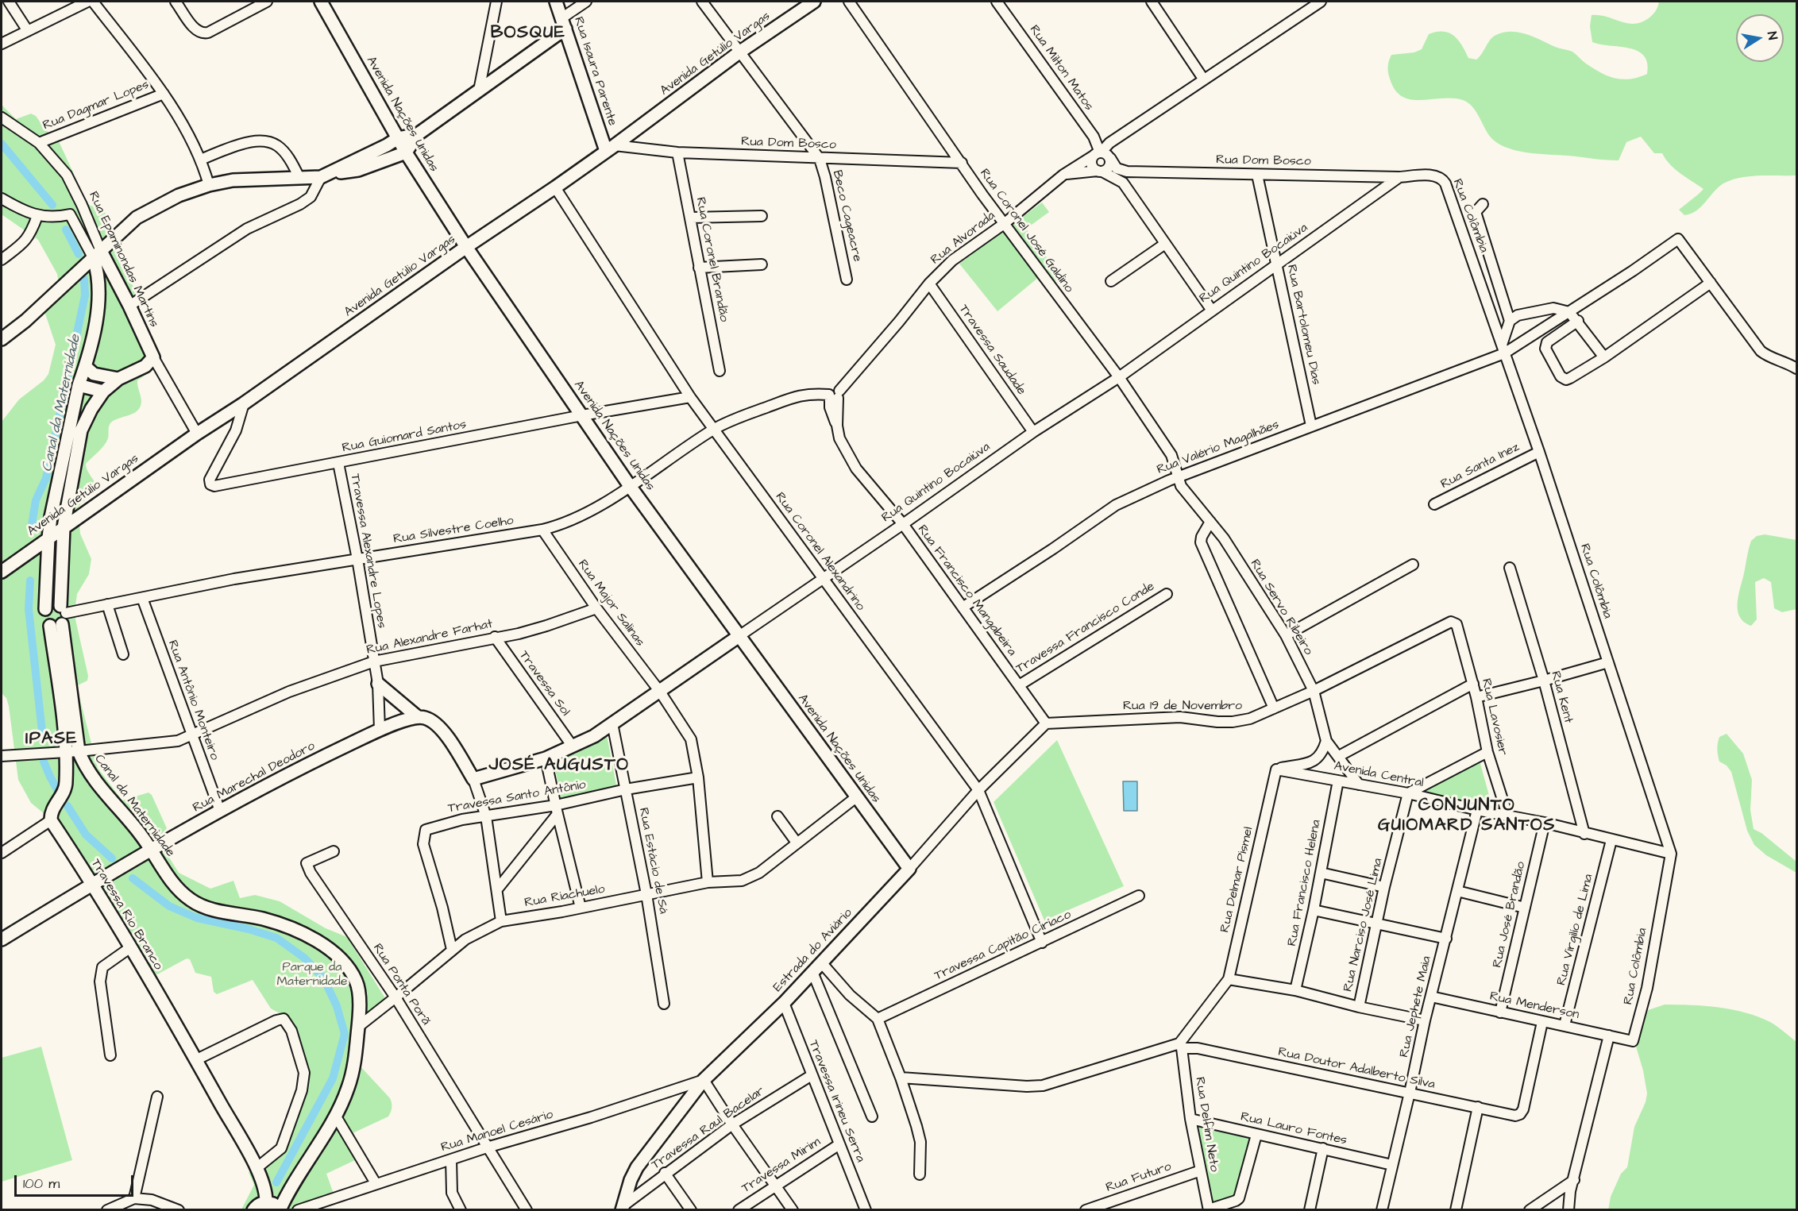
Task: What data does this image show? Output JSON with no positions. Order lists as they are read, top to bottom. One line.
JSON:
{"streets":{"street":["Avenida Getúlio Vargas","Rua Milton Matos","Rua Isaura Parente","Rua Dagmar Lopes","Avenida Nações Unidas","Rua Dom Bosco","Beco Cageacre","Rua Colômbia","Rua Coronel José Galdino","Rua Alvorada","Rua Epaminondas Martins","Rua Coronel Brandão","Rua Quintino Bocaiúva","Rua Bartolomeu Dias","Travessa Saudade","Rua Guiomard Santos","Rua Valério Magalhães","Rua Santa Inez","Rua Silvestre Coelho","Travessa Alexandre Lopes","Rua Coronel Alexandrino","Rua Francisco Mangabeira","Rua Major Salinas","Rua Servo Ribeiro","Travessa Francisco Conde","Rua Alexandre Farhat","Travessa Sol","Rua Kent","Rua Antônio Monteiro","Rua 19 de Novembro","Rua Lavosier","Avenida Central","Rua Marechal Deodoro","Travessa Santo Antônio","Canal da Maternidade","Rua Estácio de Sá","Rua Delmar Pismel","Rua Francisco Helena","Rua Riachuelo","Travessa Rio Branco","Rua José Brandão","Rua Narciso José Lima","Rua Virgilío de Lima","Travessa Capitão Ciríaco","Estrada do Aviário","Rua Ponta Porã","Rua Menderson","Rua Jephete Maia","Rua Doutor Adalberto Silva","Travessa Irineu Serra","Rua Delfim Neto","Travessa Raul Bacelar","Rua Lauro Fontes","Rua Manoel Cesário","Travessa Mirim","Rua Futuro"]},"crossings":[["Avenida Getúlio Vargas","Rua Isaura Parente"],["Avenida Getúlio Vargas","Avenida Nações Unidas"],["Avenida Getúlio Vargas","Rua Dom Bosco"],["Avenida Getúlio Vargas","Rua Epaminondas Martins"],["Avenida Getúlio Vargas","Rua Guiomard Santos"],["Avenida Getúlio Vargas","Rua Coronel Alexandrino"],["Rua Milton Matos","Rua Alvorada"],["Rua Isaura Parente","Rua Dom Bosco"],["Rua Dagmar Lopes","Rua Epaminondas Martins"],["Avenida Nações Unidas","Rua Quintino Bocaiúva"],["Avenida Nações Unidas","Rua Guiomard Santos"],["Avenida Nações Unidas","Rua Silvestre Coelho"],["Avenida Nações Unidas","Rua Riachuelo"],["Avenida Nações Unidas","Estrada do Aviário"],["Rua Dom Bosco","Beco Cageacre"],["Rua Dom Bosco","Rua Colômbia"],["Rua Dom Bosco","Rua Coronel José Galdino"],["Rua Dom Bosco","Rua Coronel Brandão"],["Rua Dom Bosco","Rua Quintino Bocaiúva"],["Rua Dom Bosco","Rua Bartolomeu Dias"],["Rua Colômbia","Rua Quintino Bocaiúva"],["Rua Colômbia","Rua Valério Magalhães"],["Rua Colômbia","Rua Santa Inez"],["Rua Colômbia","Avenida Central"],["Rua Colômbia","Rua Menderson"],["Rua Coronel José Galdino","Rua Alvorada"],["Rua Coronel José Galdino","Rua Quintino Bocaiúva"],["Rua Coronel José Galdino","Rua Valério Magalhães"],["Rua Coronel José Galdino","Rua Servo Ribeiro"],["Rua Alvorada","Travessa Saudade"],["Rua Alvorada","Rua Silvestre Coelho"],["Rua Alvorada","Rua Francisco Mangabeira"],["Rua Quintino Bocaiúva","Rua Bartolomeu Dias"],["Rua Quintino Bocaiúva","Travessa Saudade"],["Rua Quintino Bocaiúva","Rua Coronel Alexandrino"],["Rua Quintino Bocaiúva","Rua Francisco Mangabeira"],["Rua Quintino Bocaiúva","Rua Major Salinas"],["Rua Quintino Bocaiúva","Travessa Sol"],["Rua Quintino Bocaiúva","Rua Estácio de Sá"],["Rua Bartolomeu Dias","Rua Valério Magalhães"],["Rua Guiomard Santos","Travessa Alexandre Lopes"],["Rua Guiomard Santos","Rua Coronel Alexandrino"],["Rua Valério Magalhães","Rua Francisco Mangabeira"],["Rua Valério Magalhães","Rua Servo Ribeiro"],["Rua Silvestre Coelho","Travessa Alexandre Lopes"],["Rua Silvestre Coelho","Rua Coronel Alexandrino"],["Rua Silvestre Coelho","Rua Francisco Mangabeira"],["Rua Silvestre Coelho","Rua Major Salinas"],["Rua Silvestre Coelho","Rua Antônio Monteiro"],["Rua Silvestre Coelho","Canal da Maternidade"],["Travessa Alexandre Lopes","Rua Alexandre Farhat"],["Travessa Alexandre Lopes","Rua Marechal Deodoro"],["Rua Coronel Alexandrino","Travessa Capitão Ciríaco"],["Rua Coronel Alexandrino","Estrada do Aviário"],["Rua Francisco Mangabeira","Travessa Francisco Conde"],["Rua Francisco Mangabeira","Rua 19 de Novembro"],["Rua Francisco Mangabeira","Estrada do Aviário"],["Rua Major Salinas","Rua Alexandre Farhat"],["Rua Major Salinas","Travessa Santo Antônio"],["Rua Major Salinas","Rua Riachuelo"],["Rua Servo Ribeiro","Rua 19 de Novembro"],["Rua Servo Ribeiro","Avenida Central"],["Rua Alexandre Farhat","Travessa Sol"],["Rua Alexandre Farhat","Rua Antônio Monteiro"],["Rua Alexandre Farhat","Canal da Maternidade"],["Rua Kent","Avenida Central"],["Rua Antônio Monteiro","Rua Marechal Deodoro"],["Rua 19 de Novembro","Rua Lavosier"],["Rua 19 de Novembro","Estrada do Aviário"],["Rua Lavosier","Avenida Central"],["Avenida Central","Rua Delmar Pismel"],["Avenida Central","Rua Francisco Helena"],["Avenida Central","Rua José Brandão"],["Avenida Central","Rua Narciso José Lima"],["Avenida Central","Rua Virgilío de Lima"],["Avenida Central","Rua Jephete Maia"],["Rua Marechal Deodoro","Canal da Maternidade"],["Rua Marechal Deodoro","Travessa Rio Branco"],["Travessa Santo Antônio","Rua Estácio de Sá"],["Travessa Santo Antônio","Rua Riachuelo"],["Canal da Maternidade","Rua Riachuelo"],["Rua Estácio de Sá","Rua Riachuelo"],["Rua Delmar Pismel","Rua Doutor Adalberto Silva"],["Rua Delmar Pismel","Rua Delfim Neto"],["Rua Riachuelo","Rua Ponta Porã"],["Rua José Brandão","Rua Menderson"],["Rua Virgilío de Lima","Rua Menderson"],["Estrada do Aviário","Travessa Irineu Serra"],["Estrada do Aviário","Travessa Raul Bacelar"],["Estrada do Aviário","Rua Manoel Cesário"],["Rua Ponta Porã","Rua Manoel Cesário"],["Rua Menderson","Rua Jephete Maia"],["Rua Menderson","Rua Doutor Adalberto Silva"],["Rua Jephete Maia","Rua Doutor Adalberto Silva"],["Rua Jephete Maia","Rua Lauro Fontes"],["Rua Doutor Adalberto Silva","Rua Delfim Neto"],["Travessa Irineu Serra","Travessa Raul Bacelar"],["Travessa Irineu Serra","Travessa Mirim"],["Rua Delfim Neto","Rua Lauro Fontes"],["Rua Delfim Neto","Rua Futuro"]],"districts":["BOSQUE","IPASE","JOSÉ AUGUSTO","CONJUNTO GUIOMARD SANTOS"],"water":["Canal da Maternidade"],"parks":["Parque da Maternidade"],"scale_bar":"100 m","north":"right"}
